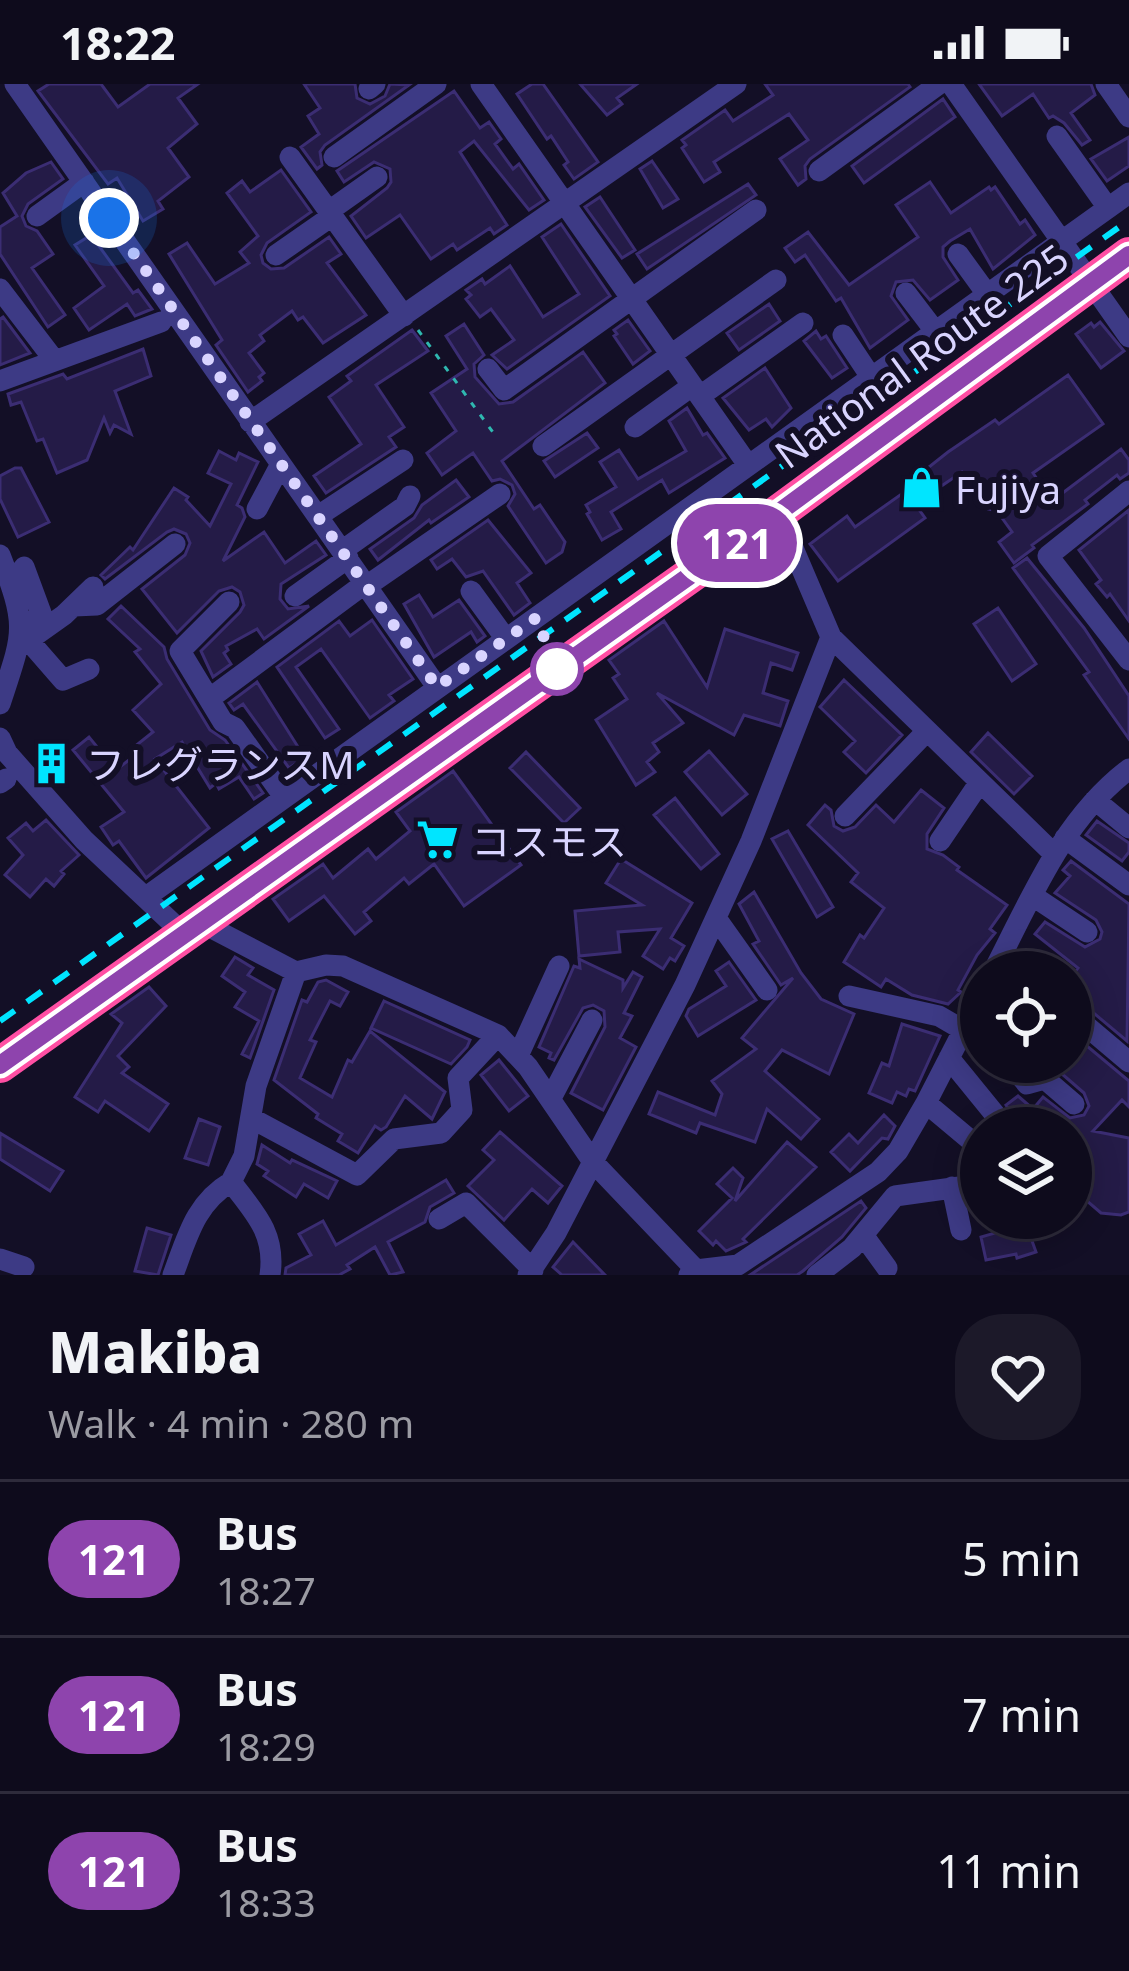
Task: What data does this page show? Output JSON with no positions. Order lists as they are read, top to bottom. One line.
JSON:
{"streets":{"highway":["National Route 225"]},"places":{"shop":["Fujiya"],"building":["フレグランスM"],"supermarket":["コスモス"]},"lines":["bus line 121"],"page":{"status":"18:22","on_map":"121","heading":["Makiba","Walk · 4 min · 280 m"],"list":[{"mark":"121","name":"Bus","note":"18:27","value":"5 min"},{"mark":"121","name":"Bus","note":"18:29","value":"7 min"},{"mark":"121","name":"Bus","note":"18:33","value":"11 min"}]}}
